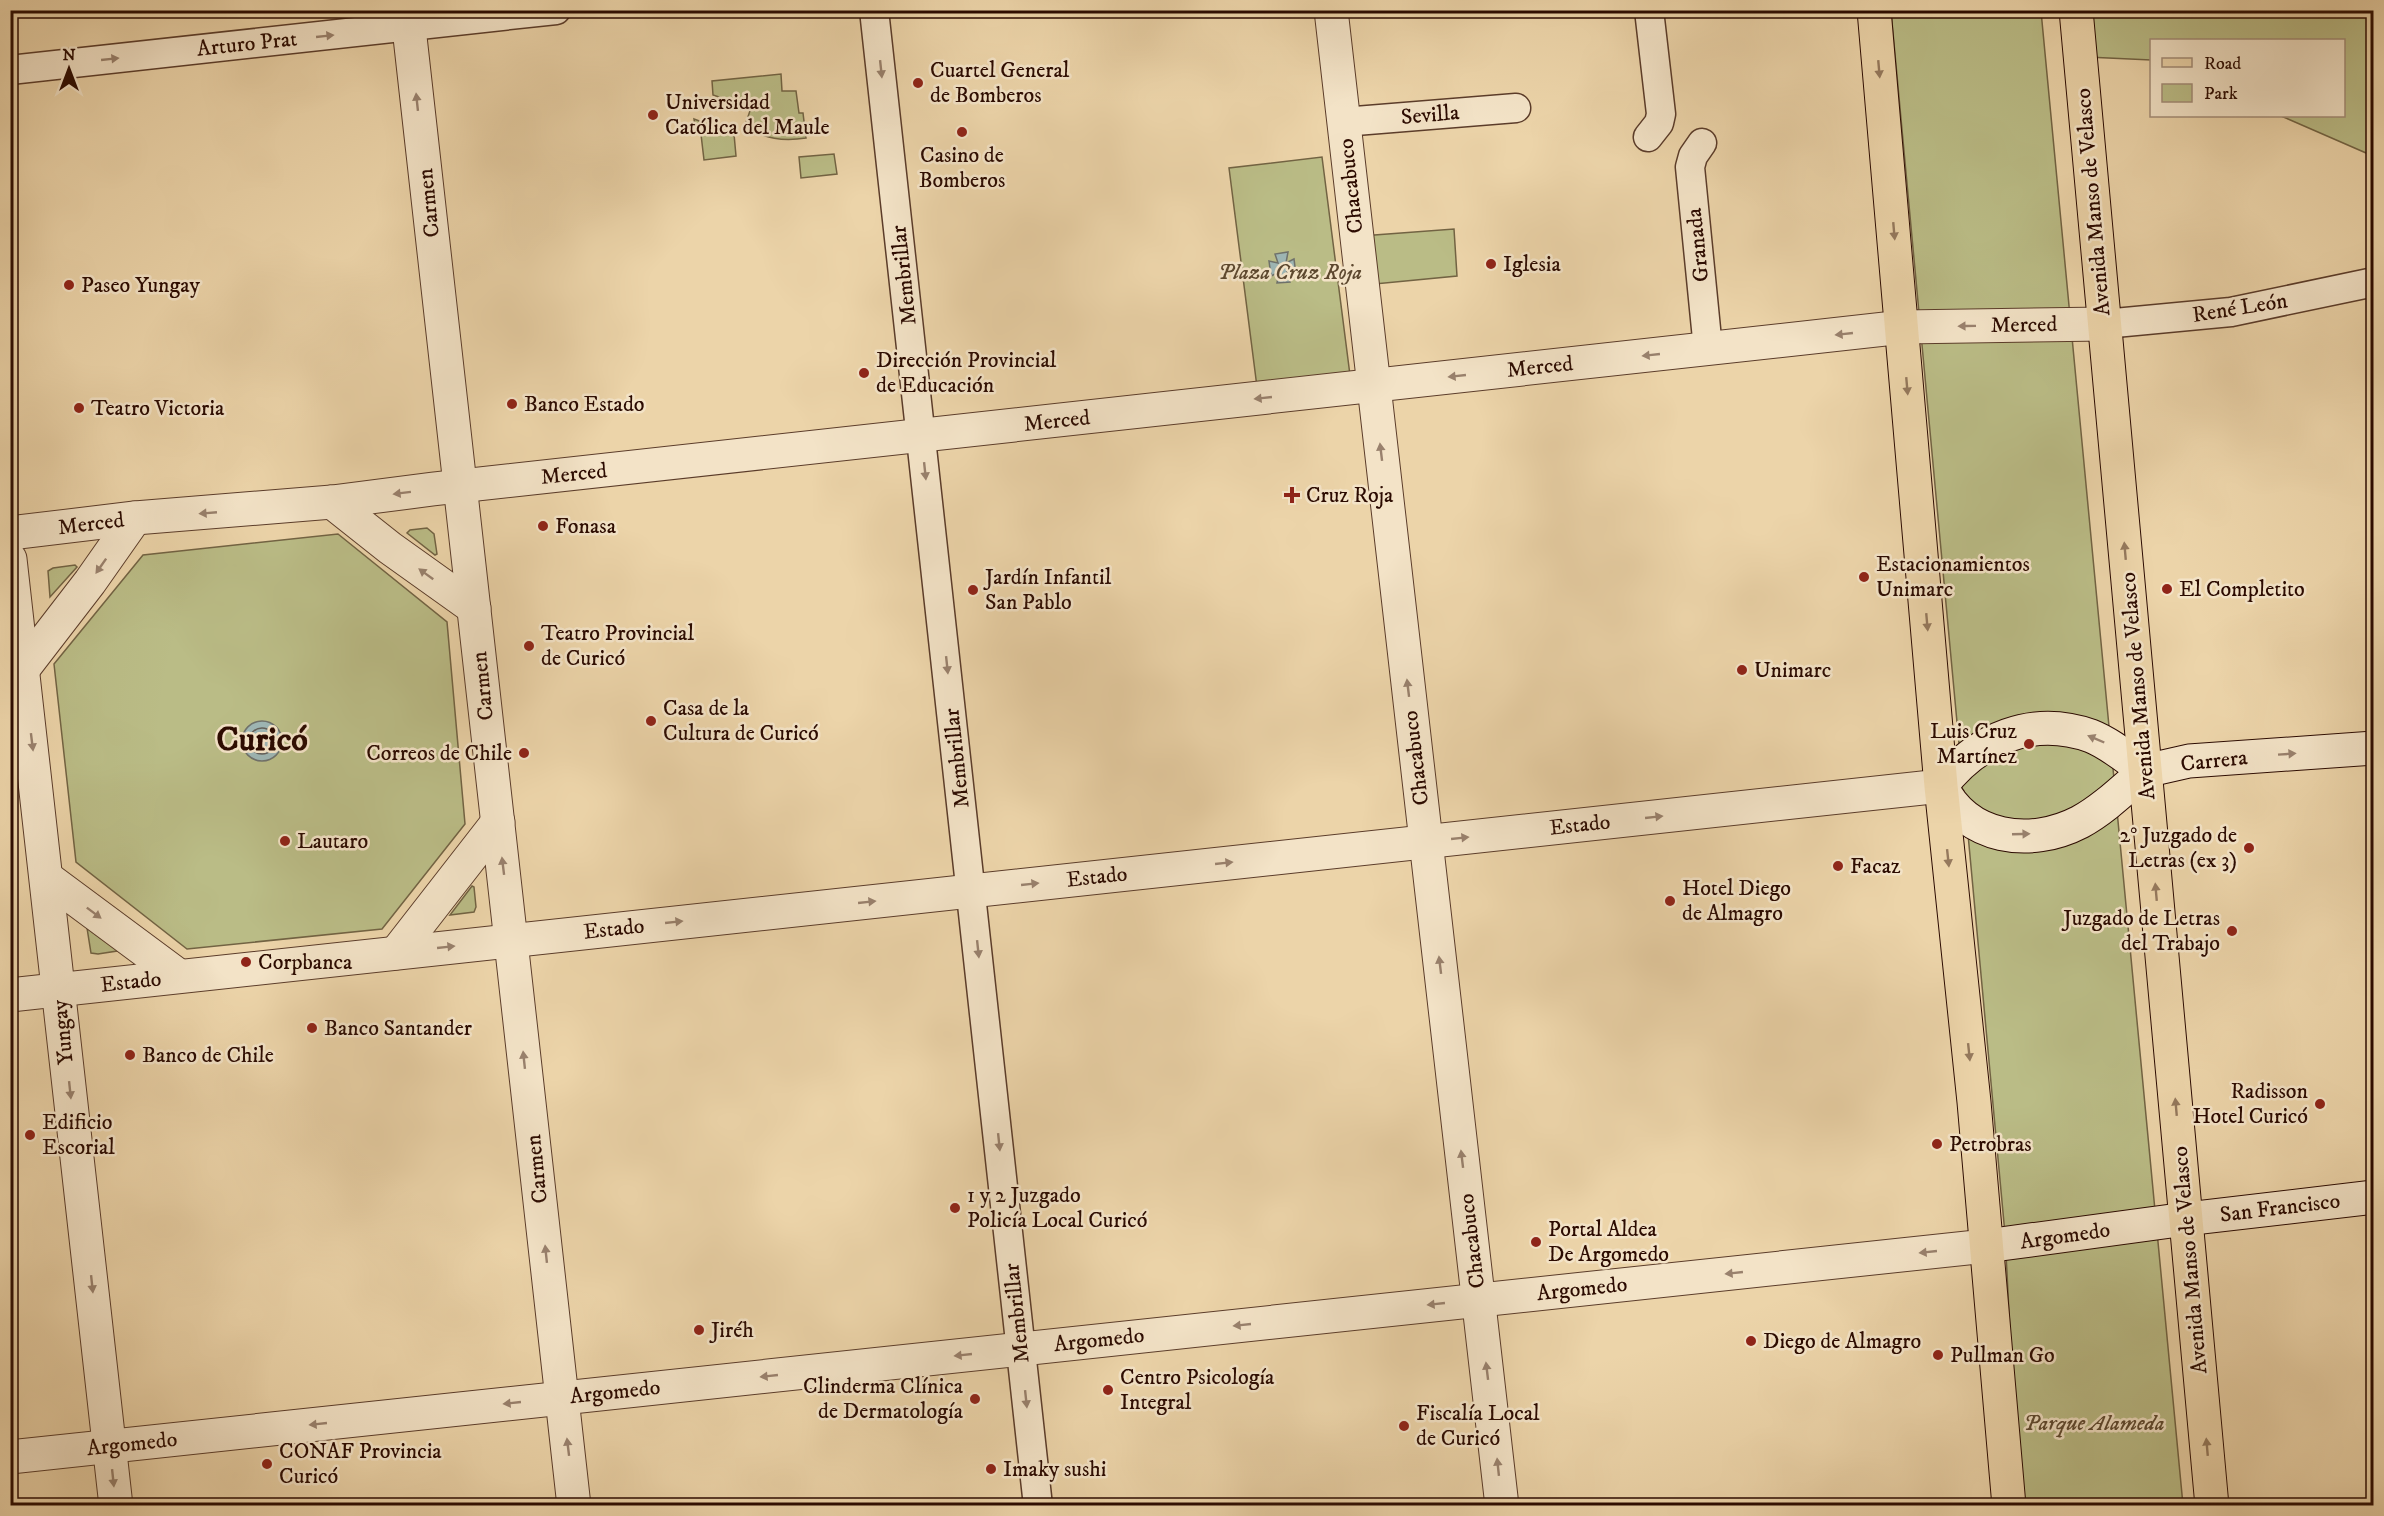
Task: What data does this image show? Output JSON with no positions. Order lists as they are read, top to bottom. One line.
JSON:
{"streets":{"main road":["Avenida Manso de Velasco"],"street":["Arturo Prat","Sevilla","Chacabuco","Carmen","Granada","Membrillar","René León","Merced","Carrera","Estado","Yungay","San Francisco","Argomedo"]},"crossings":[["Arturo Prat","Carmen"],["Sevilla","Chacabuco"],["Chacabuco","Merced"],["Chacabuco","Estado"],["Chacabuco","Argomedo"],["Avenida Manso de Velasco","René León"],["Avenida Manso de Velasco","Merced"],["Avenida Manso de Velasco","Carrera"],["Avenida Manso de Velasco","San Francisco"],["Avenida Manso de Velasco","Argomedo"],["Carmen","Merced"],["Carmen","Estado"],["Carmen","Argomedo"],["Granada","Merced"],["Membrillar","Merced"],["Membrillar","Estado"],["Membrillar","Argomedo"],["René León","Merced"],["Estado","Yungay"],["Yungay","Argomedo"],["San Francisco","Argomedo"]],"one_way":["Arturo Prat","Chacabuco","Carmen","Membrillar","Merced","Carrera","Estado","Yungay","Argomedo"],"districts":["Curicó"],"parks":["Plaza Cruz Roja","Parque Alameda"],"places":{"other":["Cuartel General de Bomberos","Universidad Católica del Maule","Casino de Bomberos","Iglesia","Paseo Yungay","Dirección Provincial de Educación","Banco Estado","Teatro Victoria","Fonasa","Estacionamientos Unimarc","El Completito","Jardín Infantil San Pablo","Teatro Provincial de Curicó","Unimarc","Casa de la Cultura de Curicó","Luis Cruz Martínez","Correos de Chile","Lautaro","2° Juzgado de Letras (ex 3)","Facaz","Hotel Diego de Almagro","Juzgado de Letras del Trabajo","Corpbanca","Banco Santander","Banco de Chile","Radisson Hotel Curicó","Edificio Escorial","Petrobras","1 y 2 Juzgado Policía Local Curicó","Portal Aldea De Argomedo","Jiréh","Diego de Almagro","Pullman Go","Centro Psicología Integral","Clinderma Clínica de Dermatología","Fiscalía Local de Curicó","CONAF Provincia Curicó","Imaky sushi"],"health":["Cruz Roja"]},"legend":["Road","Park"],"north":"top"}
